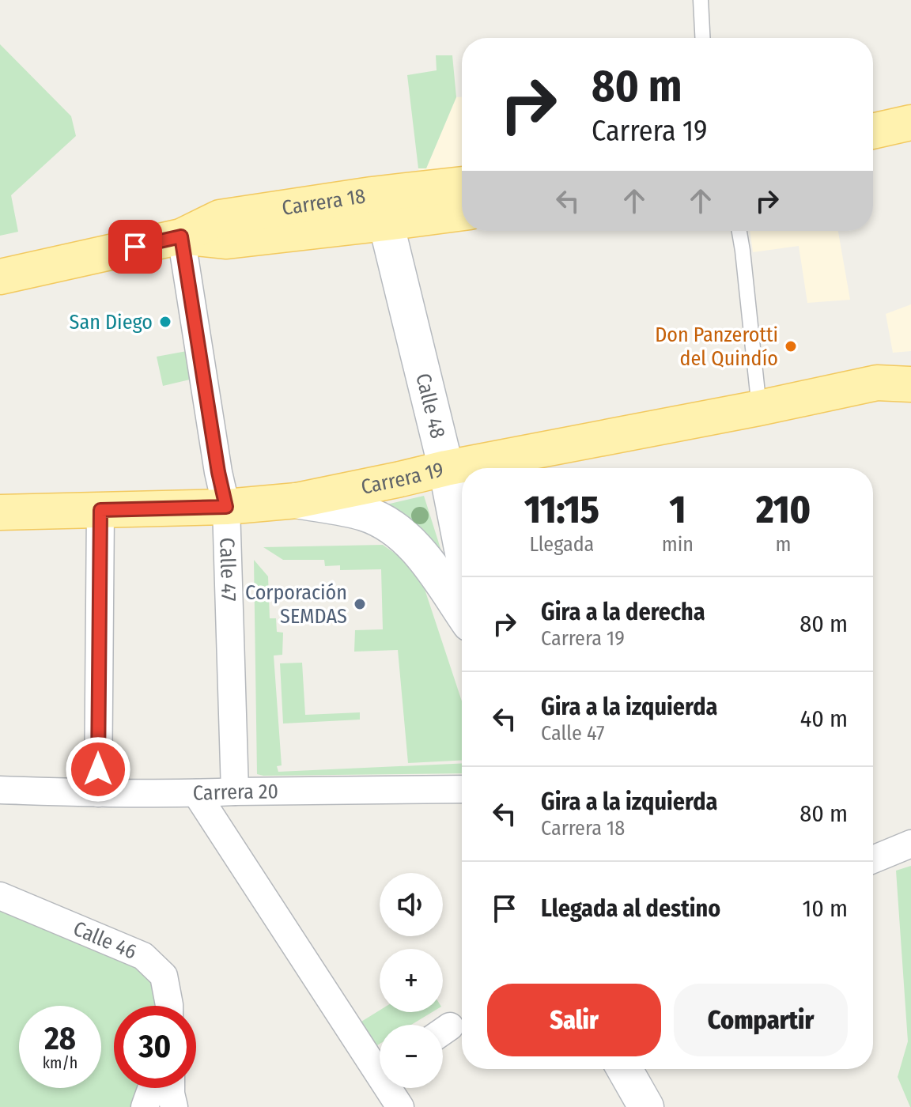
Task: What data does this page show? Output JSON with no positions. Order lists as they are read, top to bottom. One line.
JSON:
{"streets":{"main road":["Carrera 18","Carrera 19"],"street":["Calle 48","Calle 47","Carrera 20","Calle 46"]},"crossings":[["Carrera 18","Calle 48"],["Carrera 18","Calle 47"],["Calle 48","Carrera 19"],["Carrera 19","Calle 47"],["Calle 47","Carrera 20"]],"places":["San Diego","Don Panzerotti del Quindío","Corporación SEMDAS"],"page":{"turn":["80 m","Carrera 19"],"eta":["11:15","Llegada","1","min","210","m"],"list":[{"name":"Gira a la derecha","note":"Carrera 19","value":"80 m"},{"name":"Gira a la izquierda","note":"Calle 47","value":"40 m"},{"name":"Gira a la izquierda","note":"Carrera 18","value":"80 m"},{"name":"Llegada al destino","value":"10 m"}],"map_buttons":["+","−"],"buttons":["Salir","Compartir"],"speed":"28 km/h","limit":"30"}}
